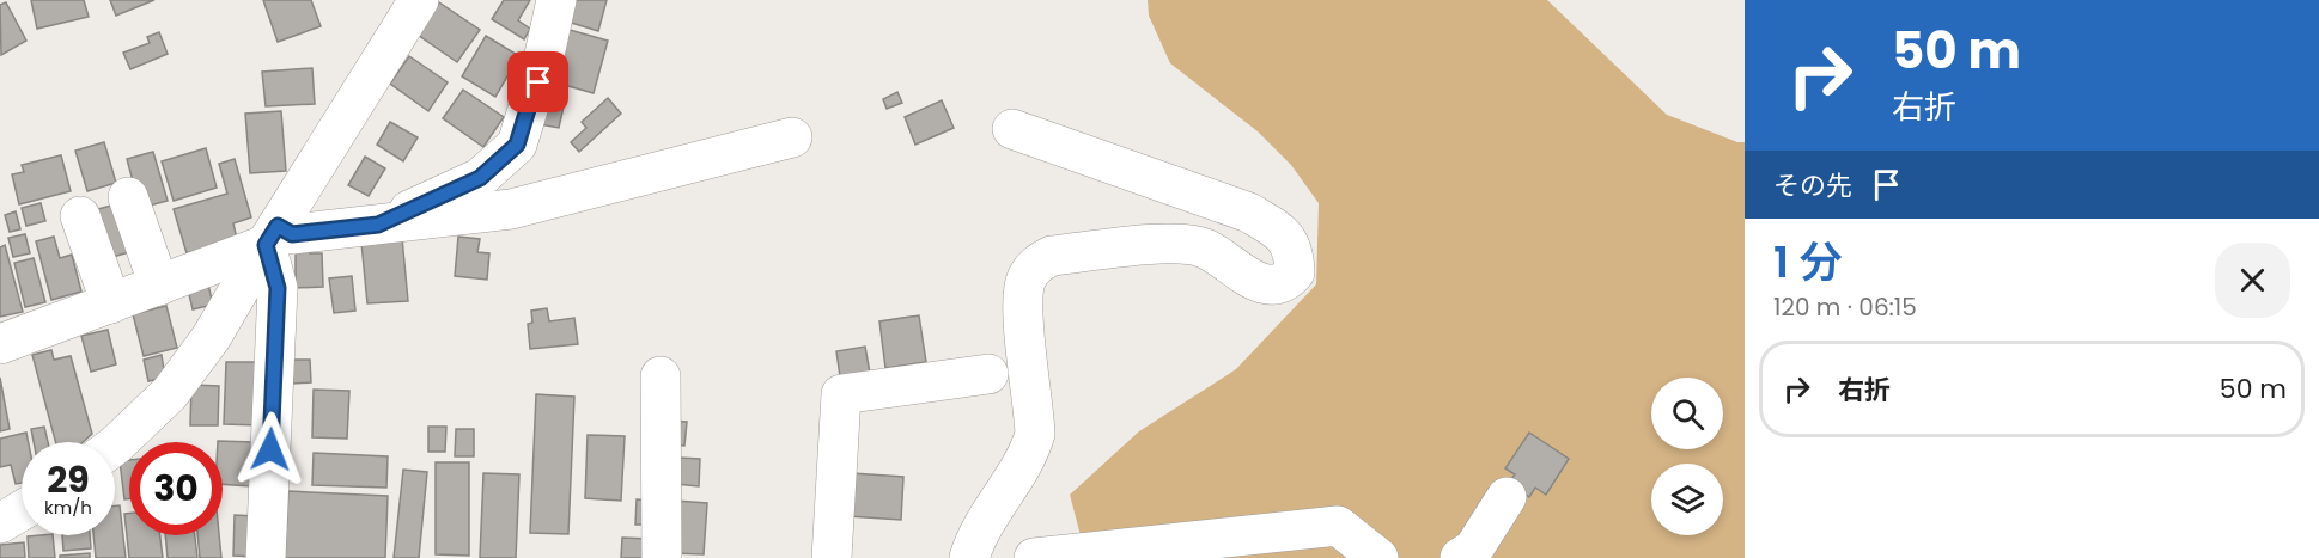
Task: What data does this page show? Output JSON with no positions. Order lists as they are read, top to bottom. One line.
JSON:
{"page":{"turn":["50 m","右折"],"then":"その先","heading":["1 分","120 m · 06:15"],"list":[{"name":"右折","value":"50 m"}],"speed":"29 km/h","limit":"30"}}
